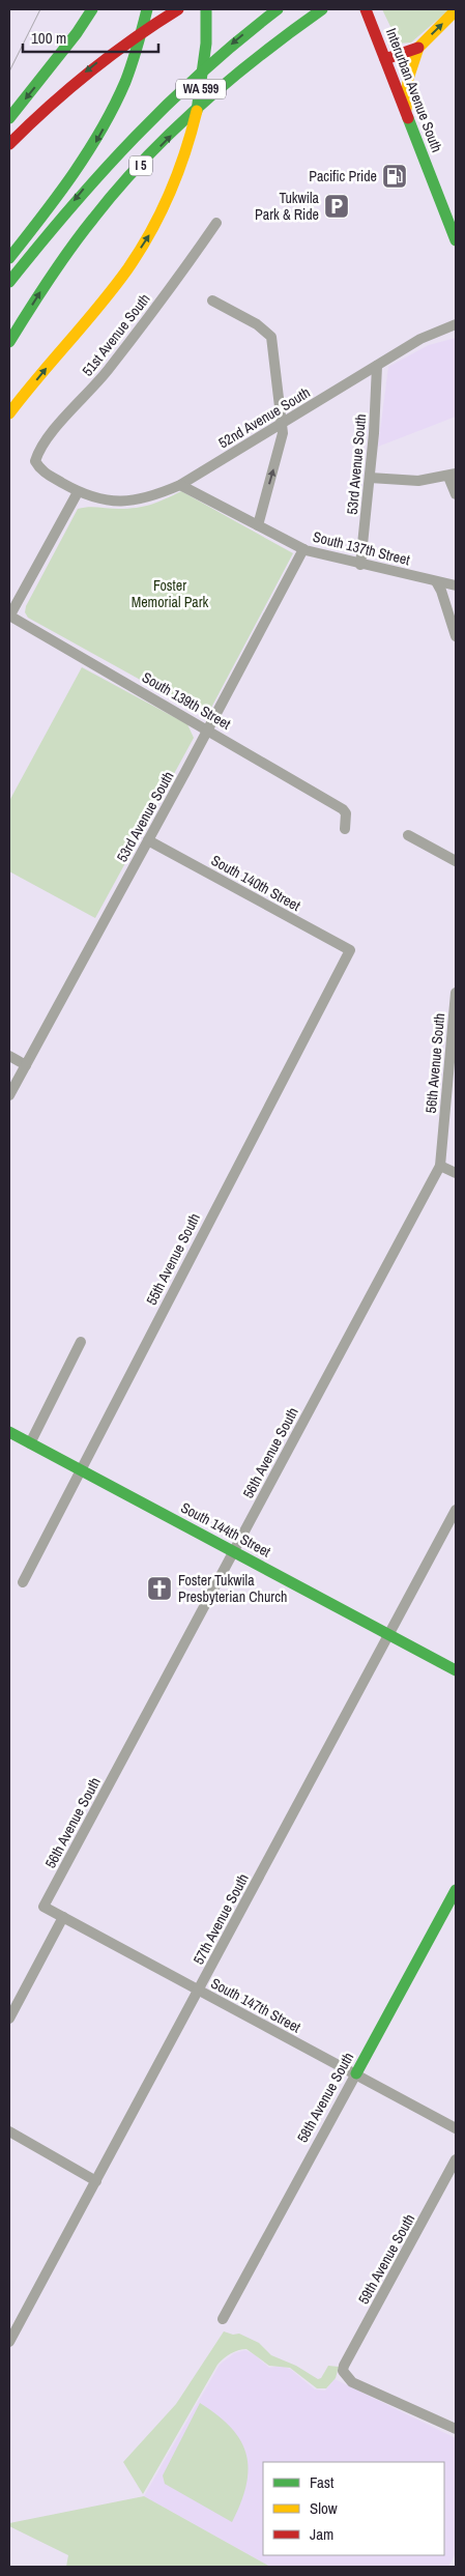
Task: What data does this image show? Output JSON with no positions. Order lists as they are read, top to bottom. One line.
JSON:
{"streets":{"main road":["WA 599","Interurban Avenue South","I 5","South 144th Street","58th Avenue South"],"street":["51st Avenue South","52nd Avenue South","53rd Avenue South","South 137th Street","South 139th Street","South 140th Street","56th Avenue South","55th Avenue South","57th Avenue South","South 147th Street","59th Avenue South"]},"crossings":[["51st Avenue South","52nd Avenue South"],["52nd Avenue South","53rd Avenue South"],["52nd Avenue South","South 137th Street"],["53rd Avenue South","South 137th Street"],["53rd Avenue South","South 139th Street"],["53rd Avenue South","South 140th Street"],["South 140th Street","55th Avenue South"],["56th Avenue South","South 144th Street"],["56th Avenue South","South 147th Street"],["55th Avenue South","South 144th Street"],["South 144th Street","57th Avenue South"],["57th Avenue South","South 147th Street"],["South 147th Street","58th Avenue South"]],"parks":["Foster Memorial Park"],"places":{"fuel station":["Pacific Pride"],"parking":["Tukwila Park & Ride"],"church":["Foster Tukwila Presbyterian Church"]},"legend":["Fast","Slow","Jam"],"scale_bar":"100 m"}
